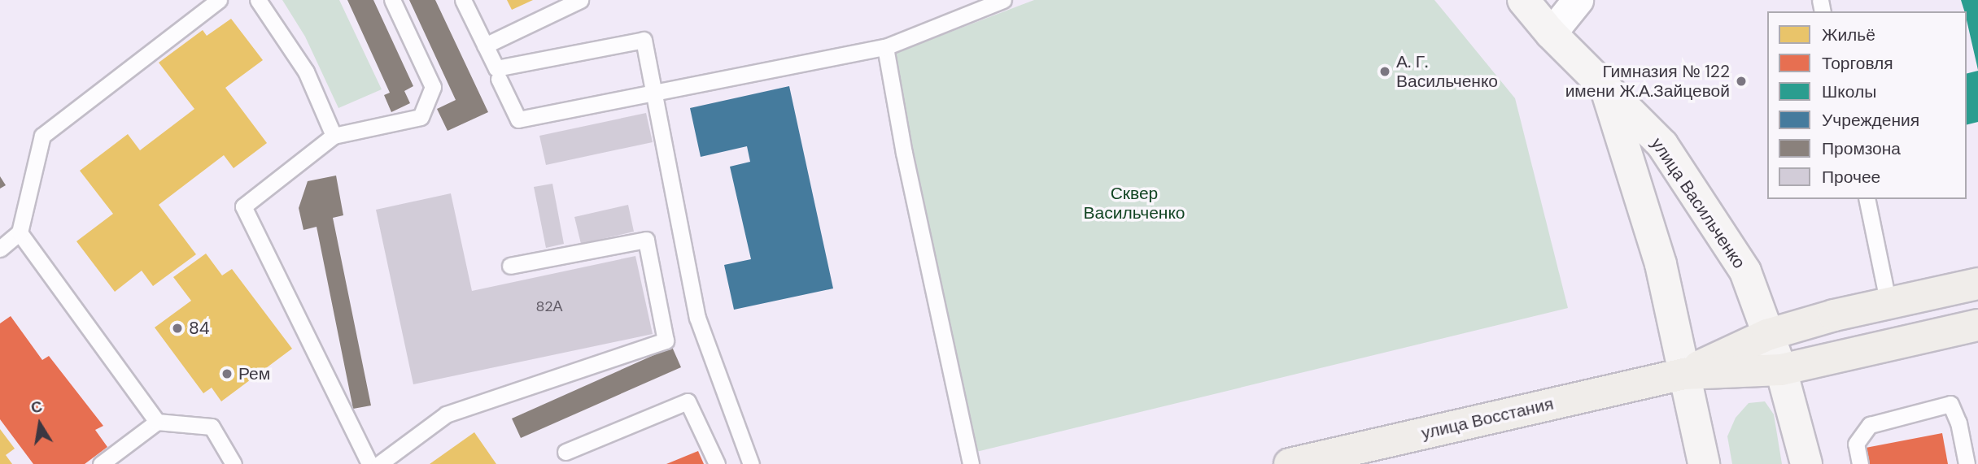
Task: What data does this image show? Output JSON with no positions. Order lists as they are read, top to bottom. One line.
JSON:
{"streets":{"main road":["улица Васильченко","улица Восстания"]},"crossings":[["улица Васильченко","улица Восстания"]],"parks":["Сквер Васильченко"],"places":["А. Г. Васильченко","Гимназия № 122 имени Ж.А.Зайцевой","84","Рем"],"house_numbers":["82А"],"legend":["Жильё","Торговля","Школы","Учреждения","Промзона","Прочее"],"north":"top"}
